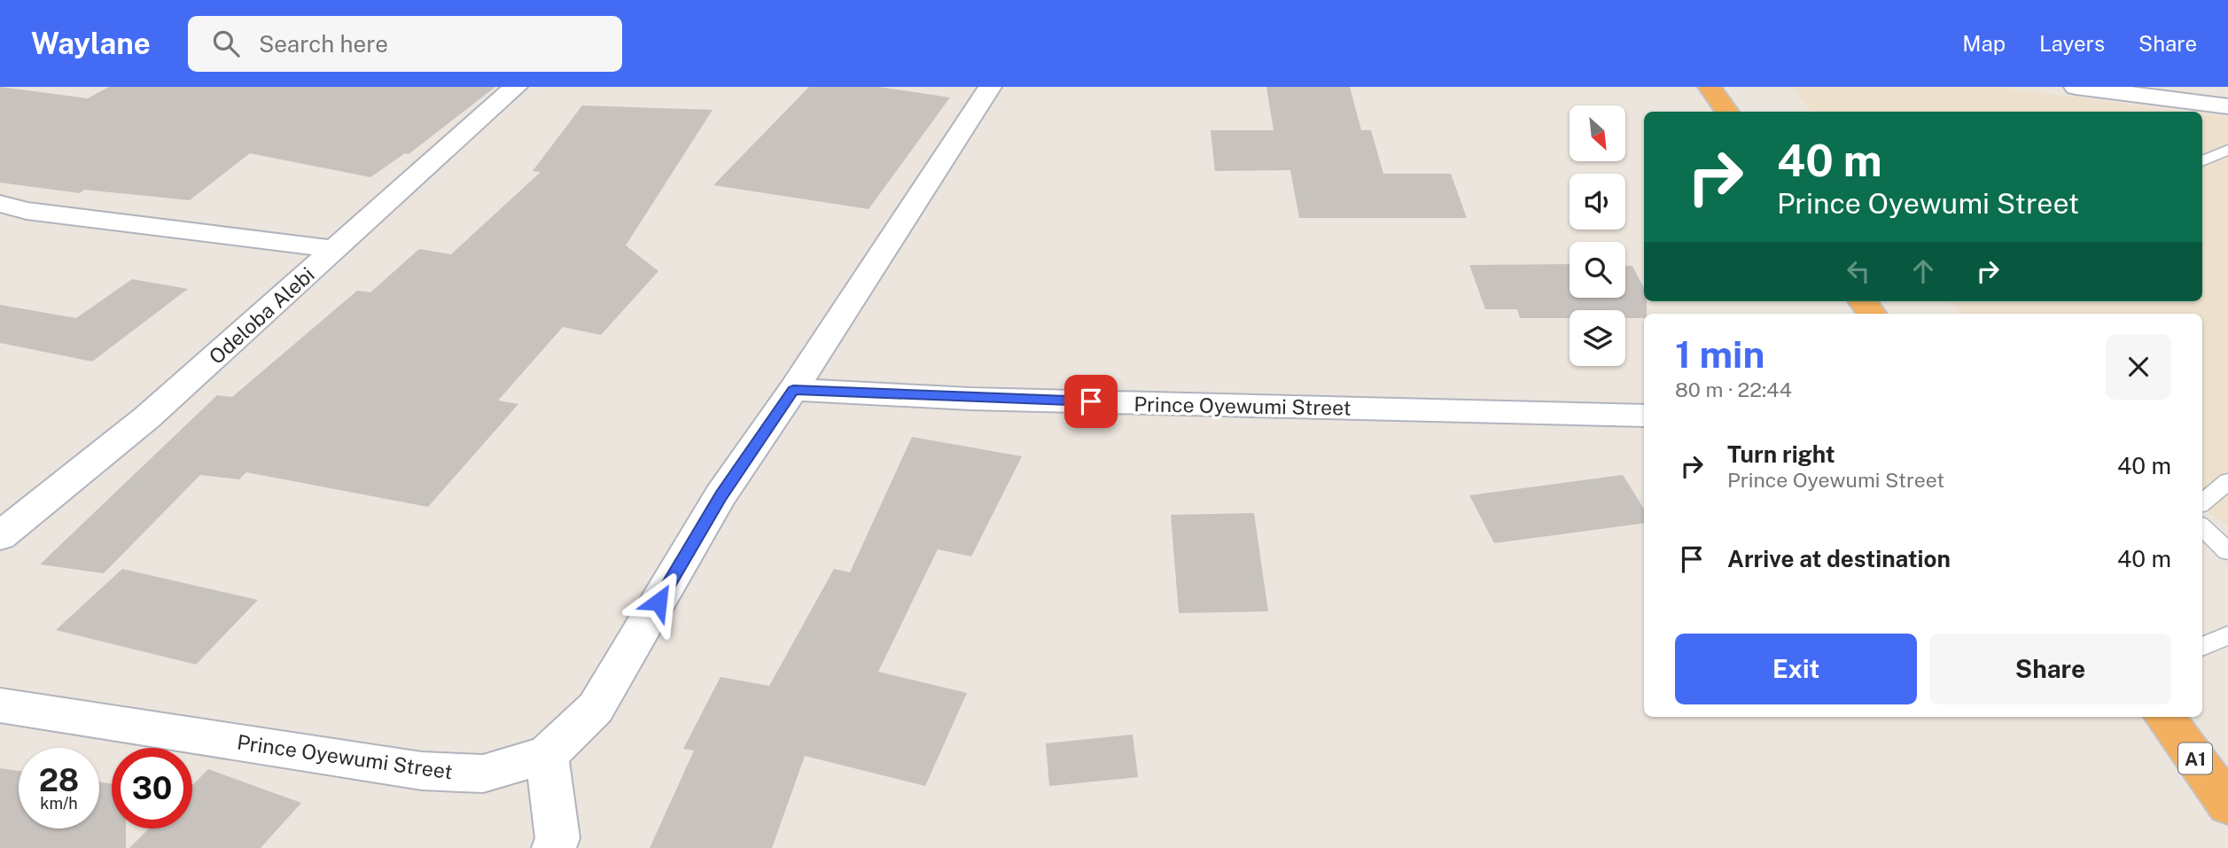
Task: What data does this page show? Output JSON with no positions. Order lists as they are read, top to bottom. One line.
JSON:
{"streets":{"highway":["A1"],"street":["Odeloba Alebi","Prince Oyewumi Street"]},"north":"bottom right","page":{"header":"Waylane","search":"Search here","nav":["Map","Layers","Share"],"turn":["40 m","Prince Oyewumi Street"],"heading":["1 min","80 m · 22:44"],"list":[{"name":"Turn right","note":"Prince Oyewumi Street","value":"40 m"},{"name":"Arrive at destination","value":"40 m"}],"buttons":["Exit","Share"],"speed":"28 km/h","limit":"30"}}
